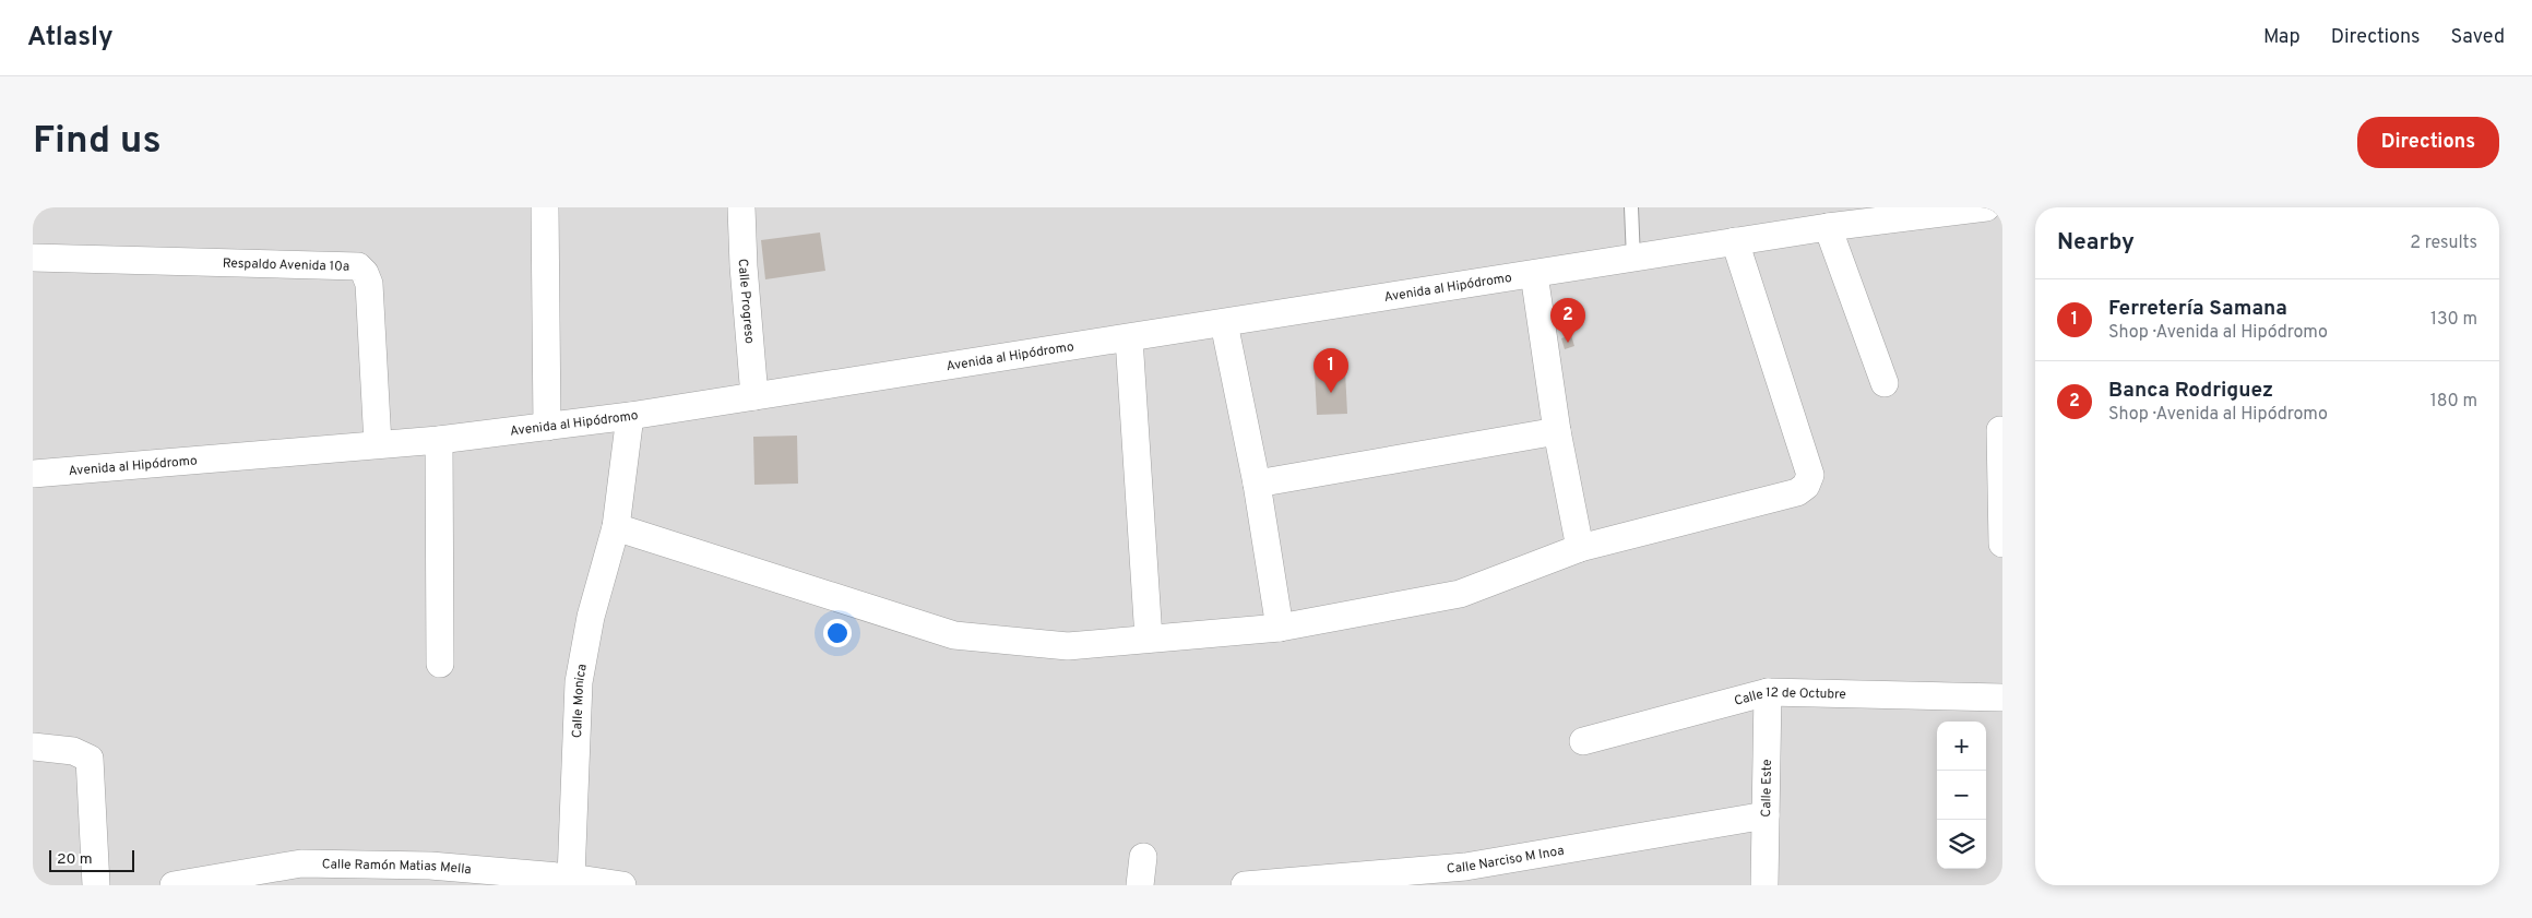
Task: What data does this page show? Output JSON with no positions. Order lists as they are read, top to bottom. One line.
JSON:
{"streets":{"street":["Respaldo Avenida 10a","Avenida al Hipódromo","Calle Progreso","Calle 12 de Octubre","Calle Monica","Calle Este","Calle Narciso M Inoa","Calle Ramón Matias Mella"]},"crossings":[["Respaldo Avenida 10a","Avenida al Hipódromo"],["Avenida al Hipódromo","Calle Progreso"],["Avenida al Hipódromo","Calle Monica"],["Calle 12 de Octubre","Calle Este"],["Calle Monica","Calle Ramón Matias Mella"],["Calle Este","Calle Narciso M Inoa"]],"scale_bar":"20 m","page":{"header":"Atlasly","nav":["Map","Directions","Saved"],"buttons":"Directions","title":"Find us","heading":["Nearby","2 results"],"list":[{"mark":"1","name":"Ferretería Samana","note":"Shop · Avenida al Hipódromo","value":"130 m"},{"mark":"2","name":"Banca Rodriguez","note":"Shop · Avenida al Hipódromo","value":"180 m"}],"pins":["2","1"],"map_buttons":["+","−"],"scale":"20 m"}}
